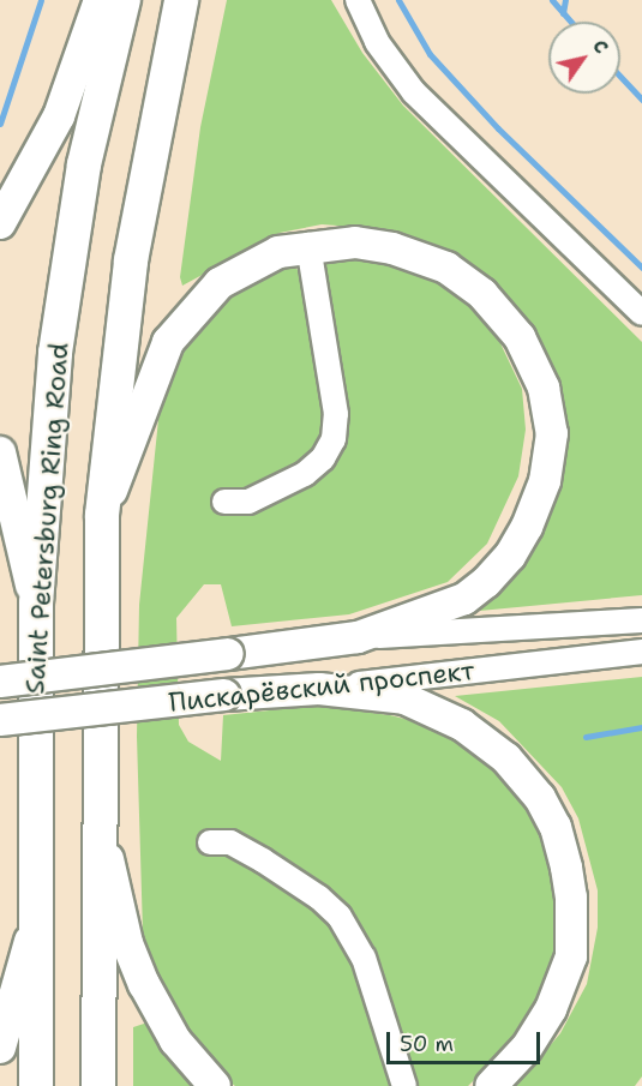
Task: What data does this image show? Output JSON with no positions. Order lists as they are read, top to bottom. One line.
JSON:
{"streets":{"highway":["Saint Petersburg Ring Road"],"main road":["Пискарёвский проспект"]},"scale_bar":"50 m","north":"top right"}
